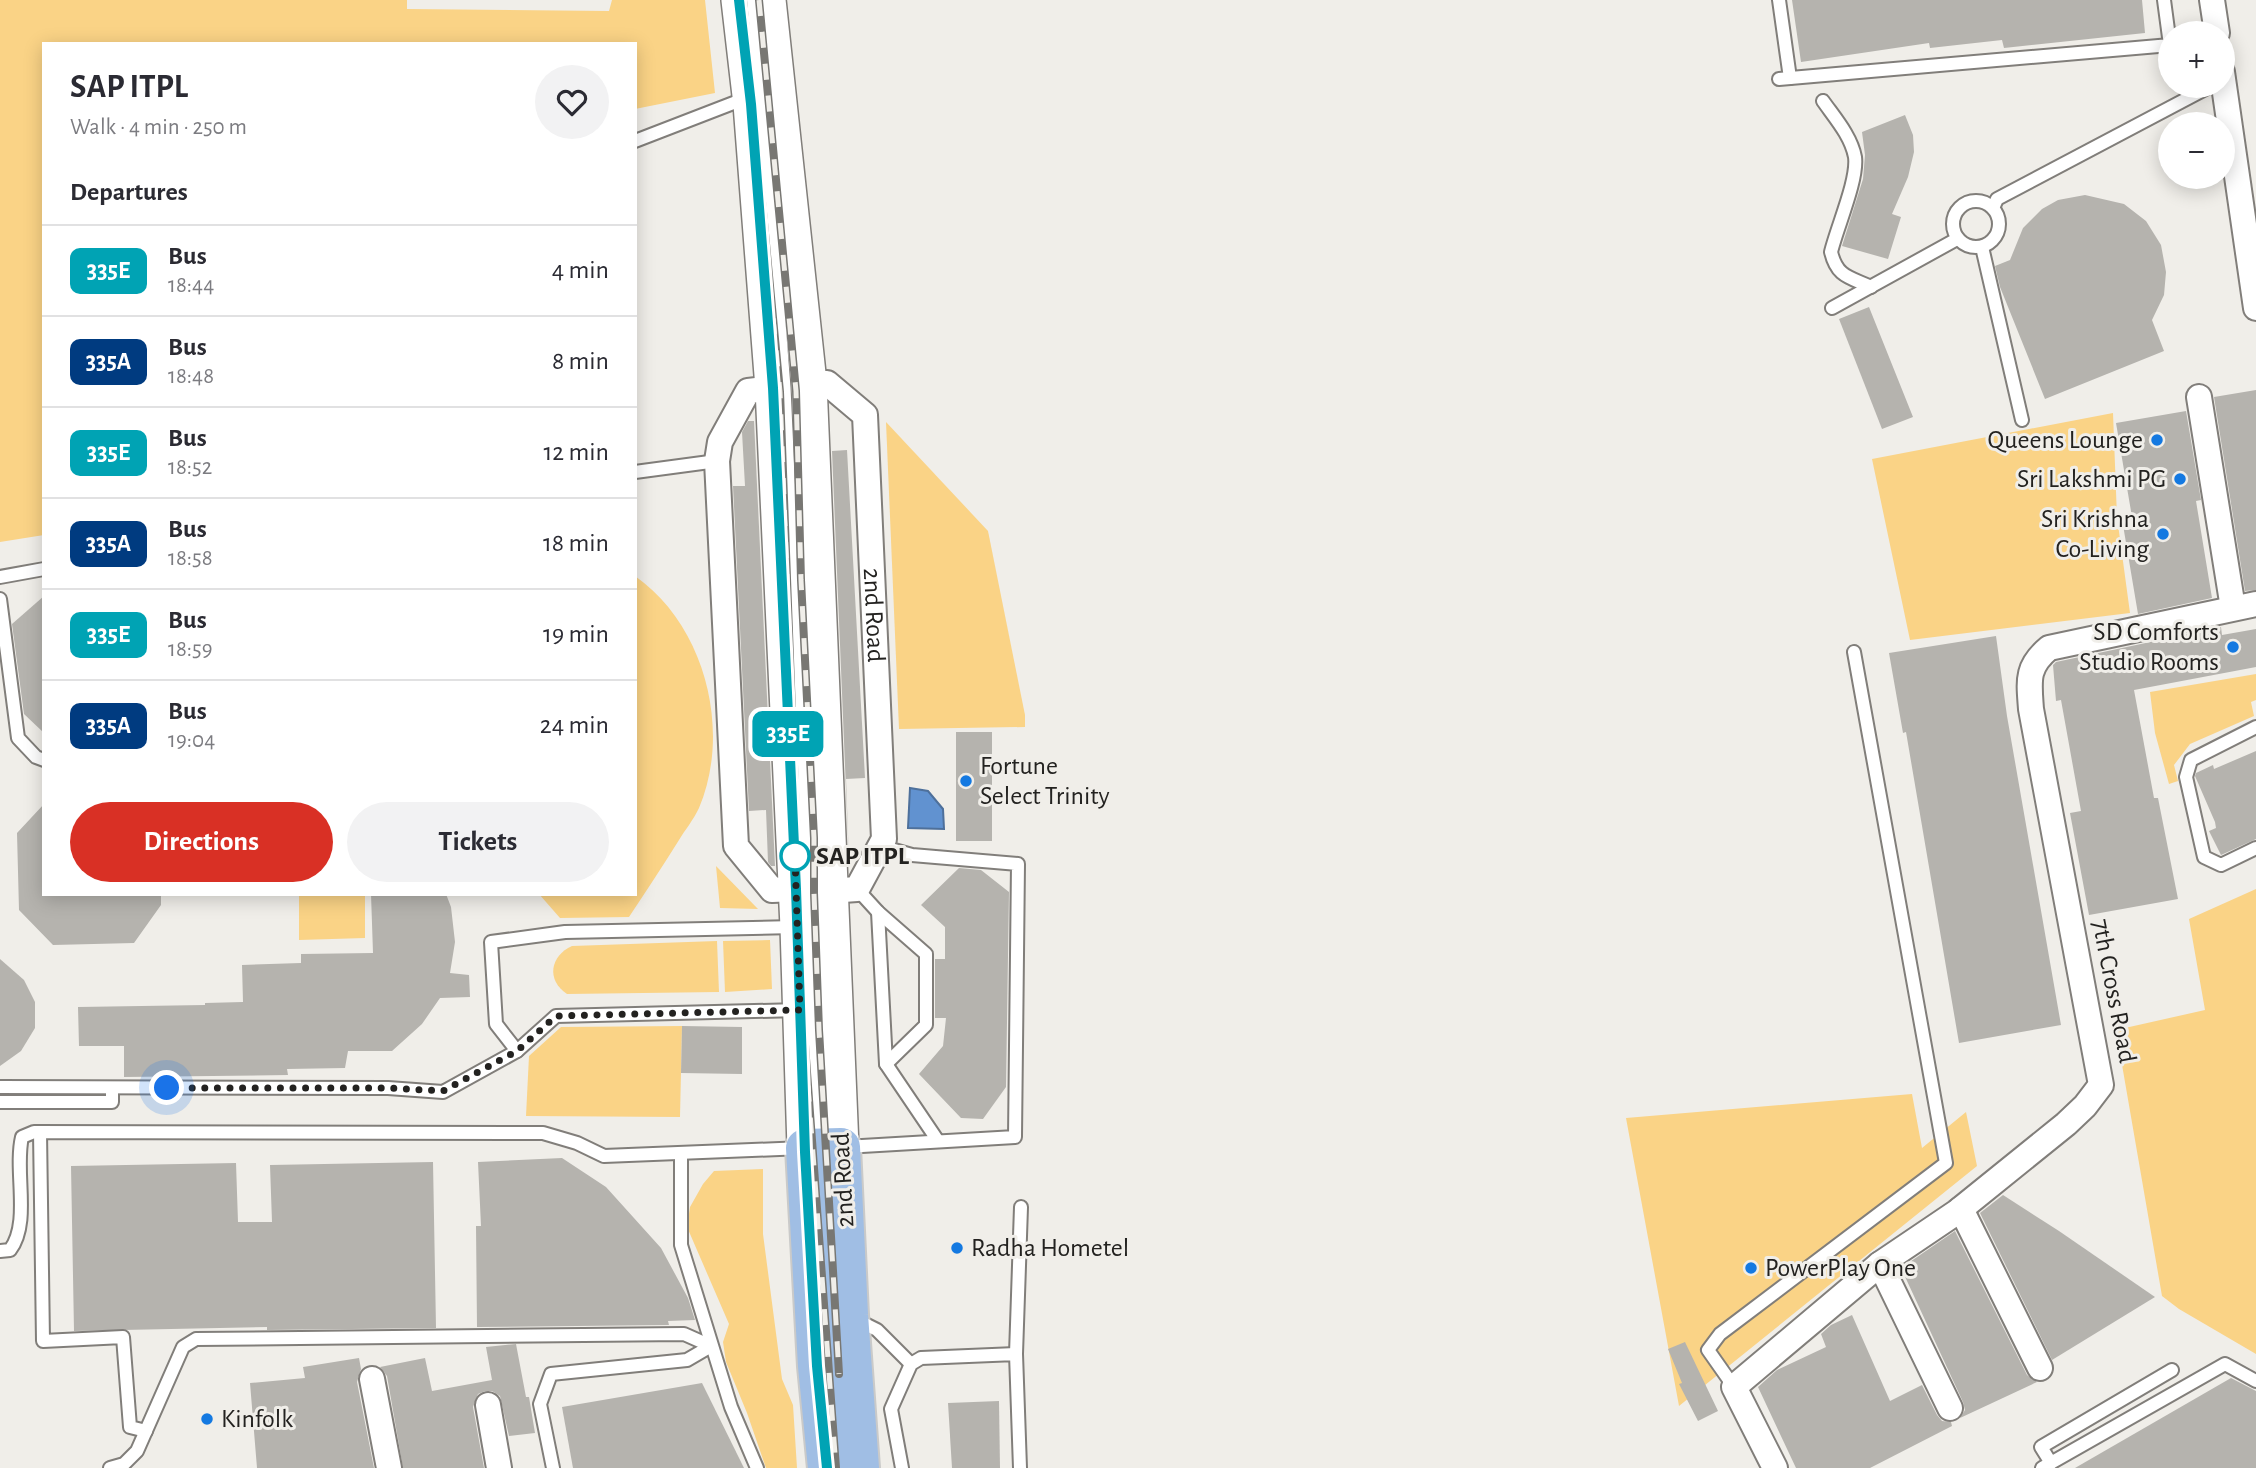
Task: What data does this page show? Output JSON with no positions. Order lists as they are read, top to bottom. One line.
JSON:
{"streets":{"main road":["2nd Road"],"street":["7th Cross Road"]},"places":["Queens Lounge","Sri Lakshmi PG","Sri Krishna Co-Living","SD Comforts Studio Rooms","Fortune Select Trinity","SAP ITPL","Radha Hometel","PowerPlay One","Kinfolk"],"lines":["bus line 335E"],"page":{"on_map":"335E","map_buttons":["+","−"],"heading":[["SAP ITPL","Walk · 4 min · 250 m"],"Departures"],"list":[{"mark":"335E","name":"Bus","note":"18:44","value":"4 min"},{"mark":"335A","name":"Bus","note":"18:48","value":"8 min"},{"mark":"335E","name":"Bus","note":"18:52","value":"12 min"},{"mark":"335A","name":"Bus","note":"18:58","value":"18 min"},{"mark":"335E","name":"Bus","note":"18:59","value":"19 min"},{"mark":"335A","name":"Bus","note":"19:04","value":"24 min"}],"buttons":["Directions","Tickets"]}}
